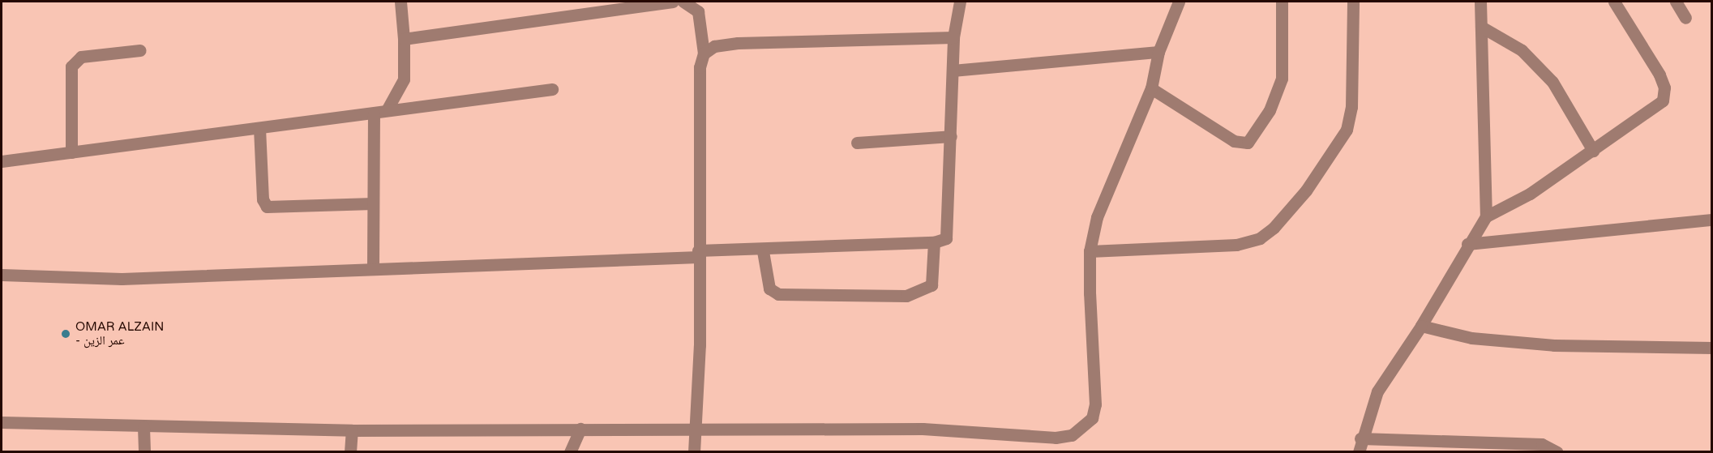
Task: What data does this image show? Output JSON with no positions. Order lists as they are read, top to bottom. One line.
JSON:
{"places":["OMAR ALZAIN - عمر الزين"]}
